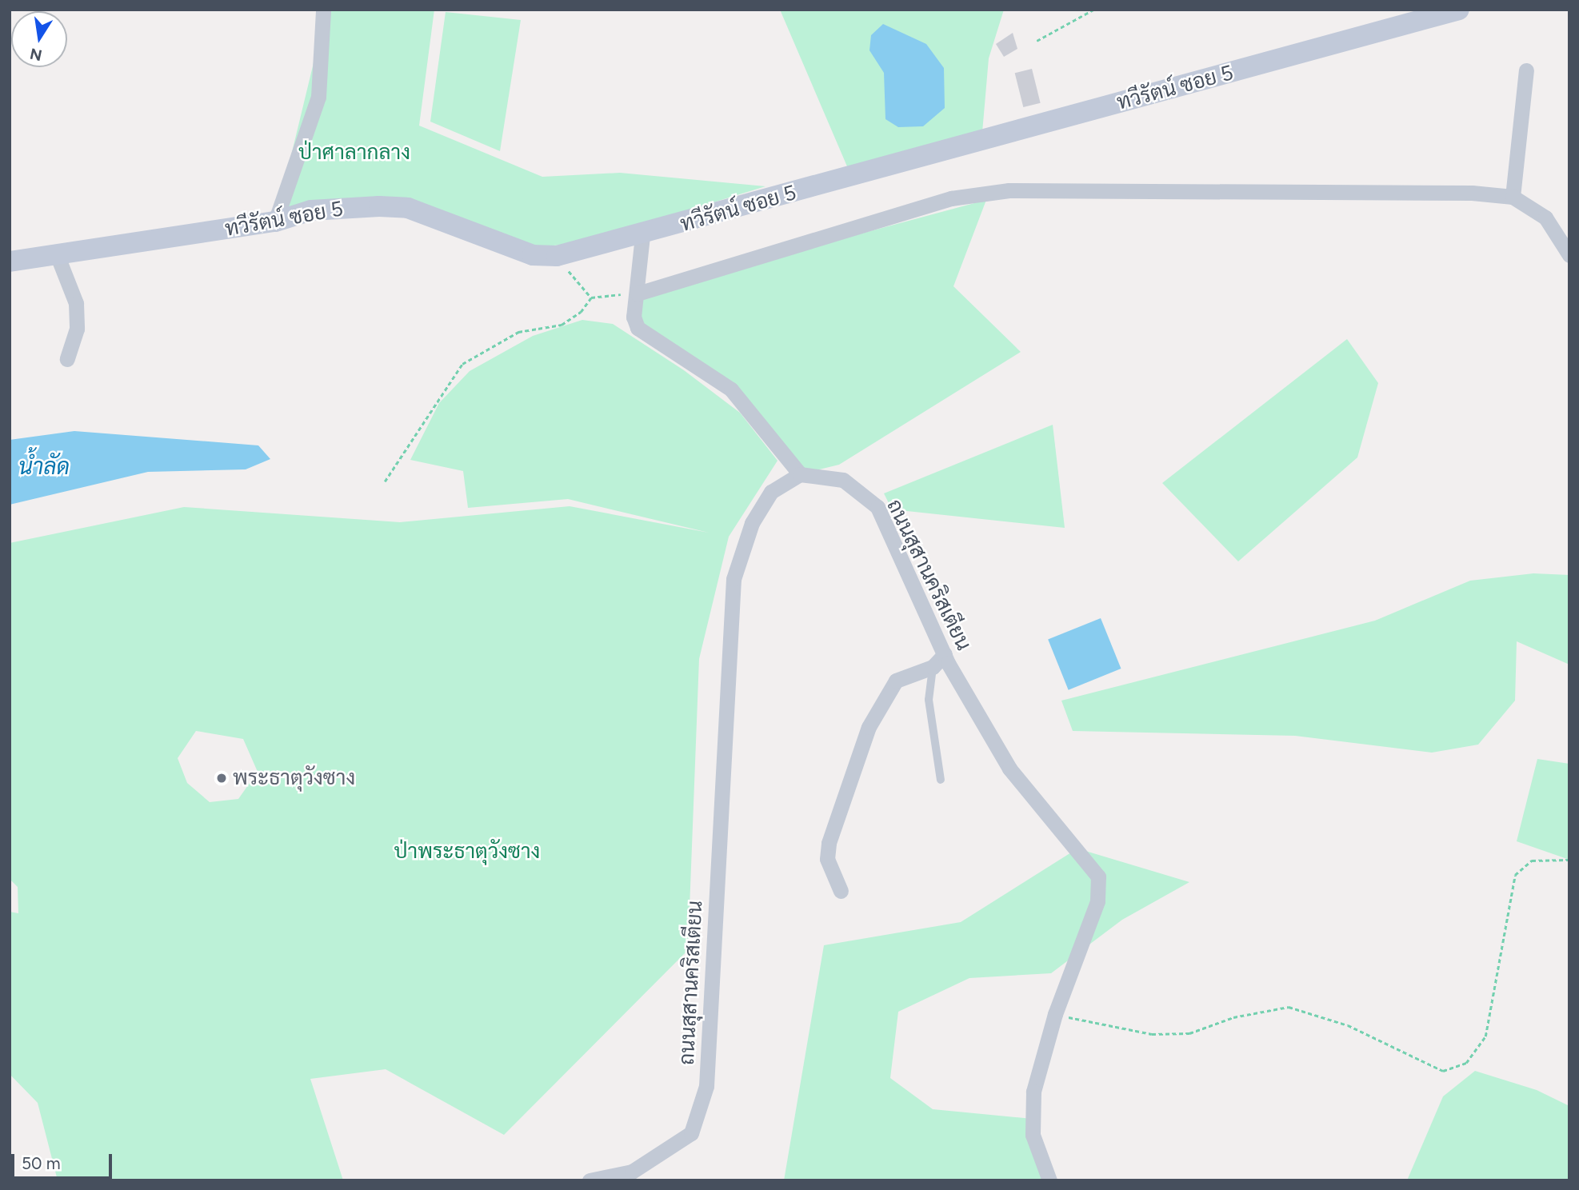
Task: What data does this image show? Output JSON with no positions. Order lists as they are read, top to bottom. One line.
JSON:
{"streets":{"street":["ทวีรัตน์ ซอย 5","ถนนสุสานคริสเตียน"]},"water":["น้ำลัด"],"parks":["ป่าศาลากลาง","ป่าพระธาตุวังซาง"],"places":["พระธาตุวังซาง"],"scale_bar":"50 m","north":"bottom"}
